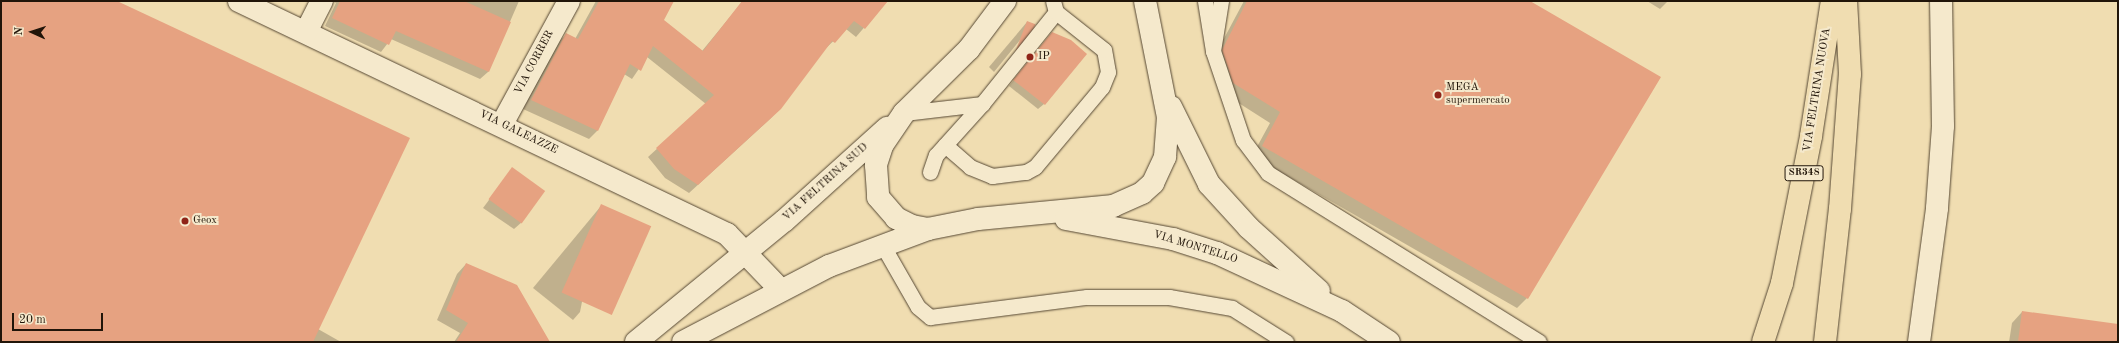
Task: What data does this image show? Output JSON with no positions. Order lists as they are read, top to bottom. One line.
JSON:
{"streets":{"main road":["VIA FELTRINA NUOVA","SR348"],"street":["VIA CORRER","VIA GALEAZZE","VIA FELTRINA SUD","VIA MONTELLO"]},"crossings":[["VIA CORRER","VIA GALEAZZE"],["VIA GALEAZZE","VIA FELTRINA SUD"]],"places":["IP","MEGA supermercato","Geox"],"scale_bar":"20 m","north":"left"}
